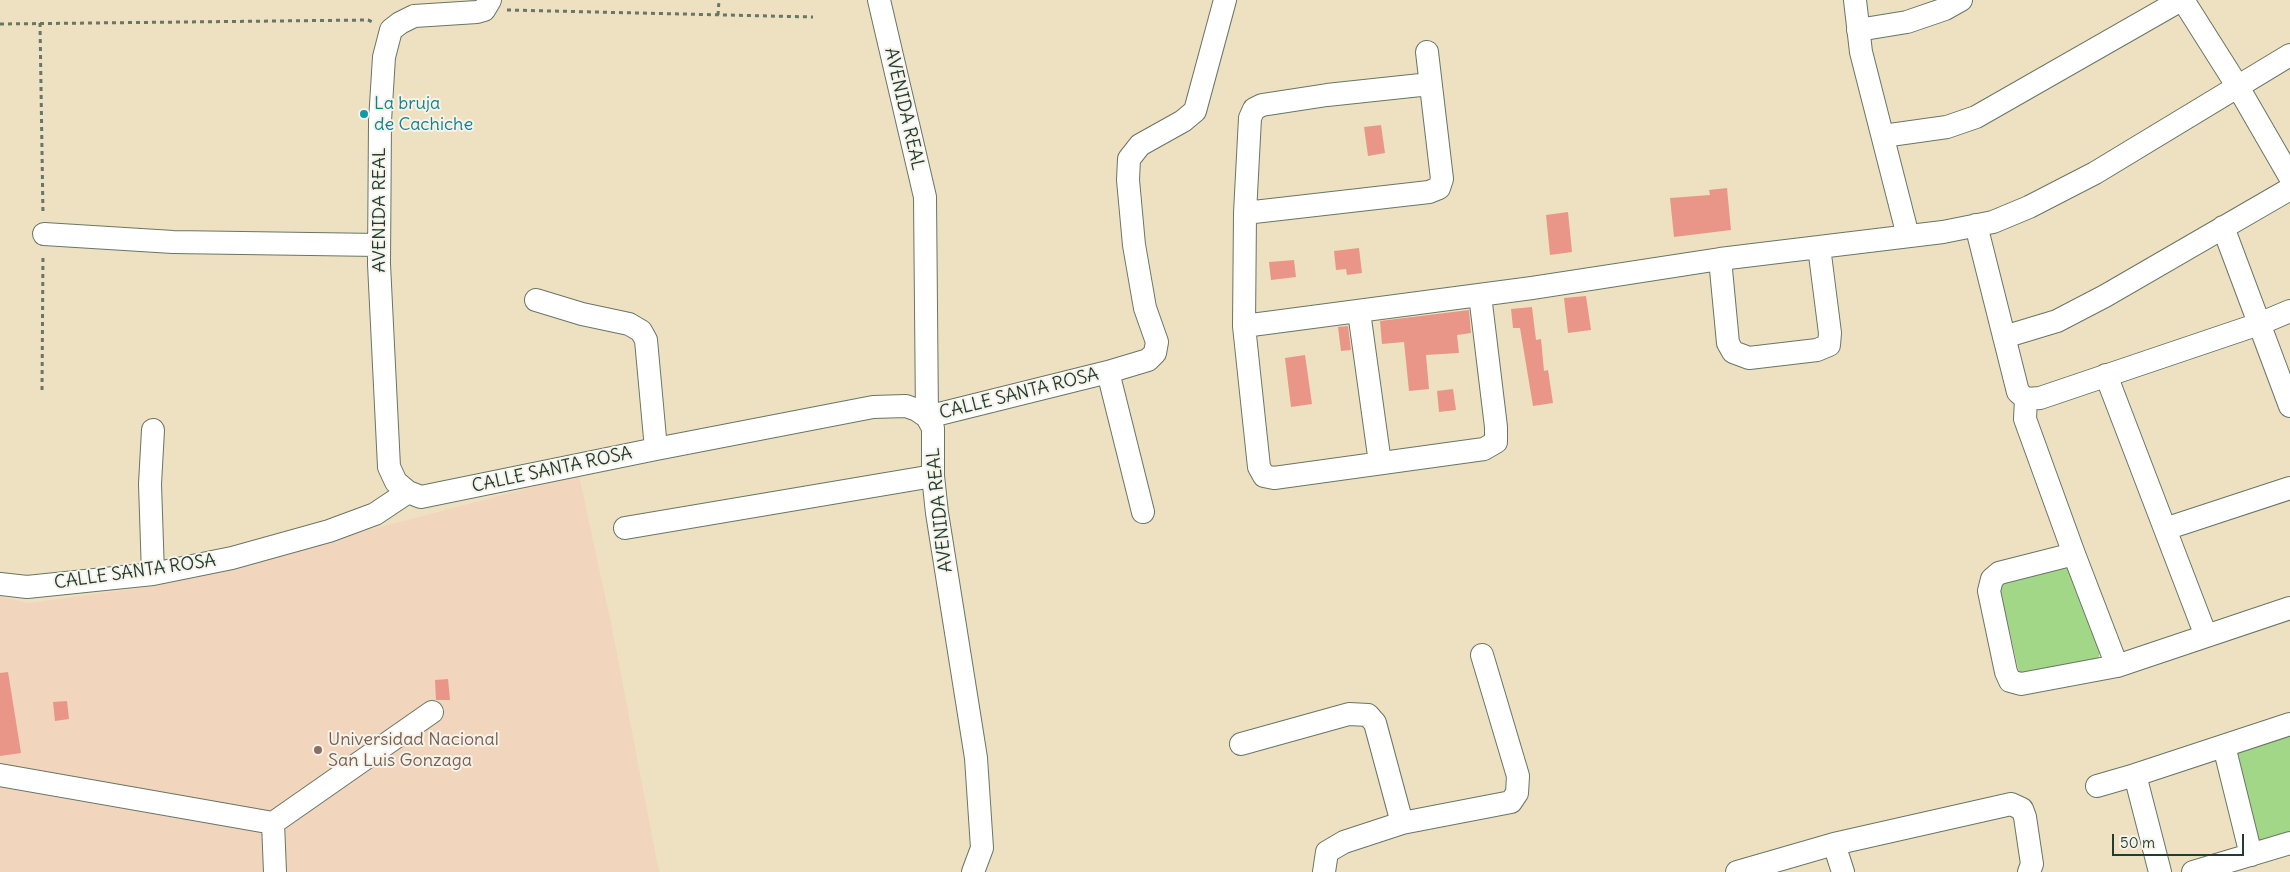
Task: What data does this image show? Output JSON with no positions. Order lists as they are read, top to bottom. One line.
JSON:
{"streets":{"street":["AVENIDA REAL","CALLE SANTA ROSA"]},"crossings":[["AVENIDA REAL","CALLE SANTA ROSA"]],"places":["La bruja de Cachiche","Universidad Nacional San Luis Gonzaga"],"scale_bar":"50 m"}
